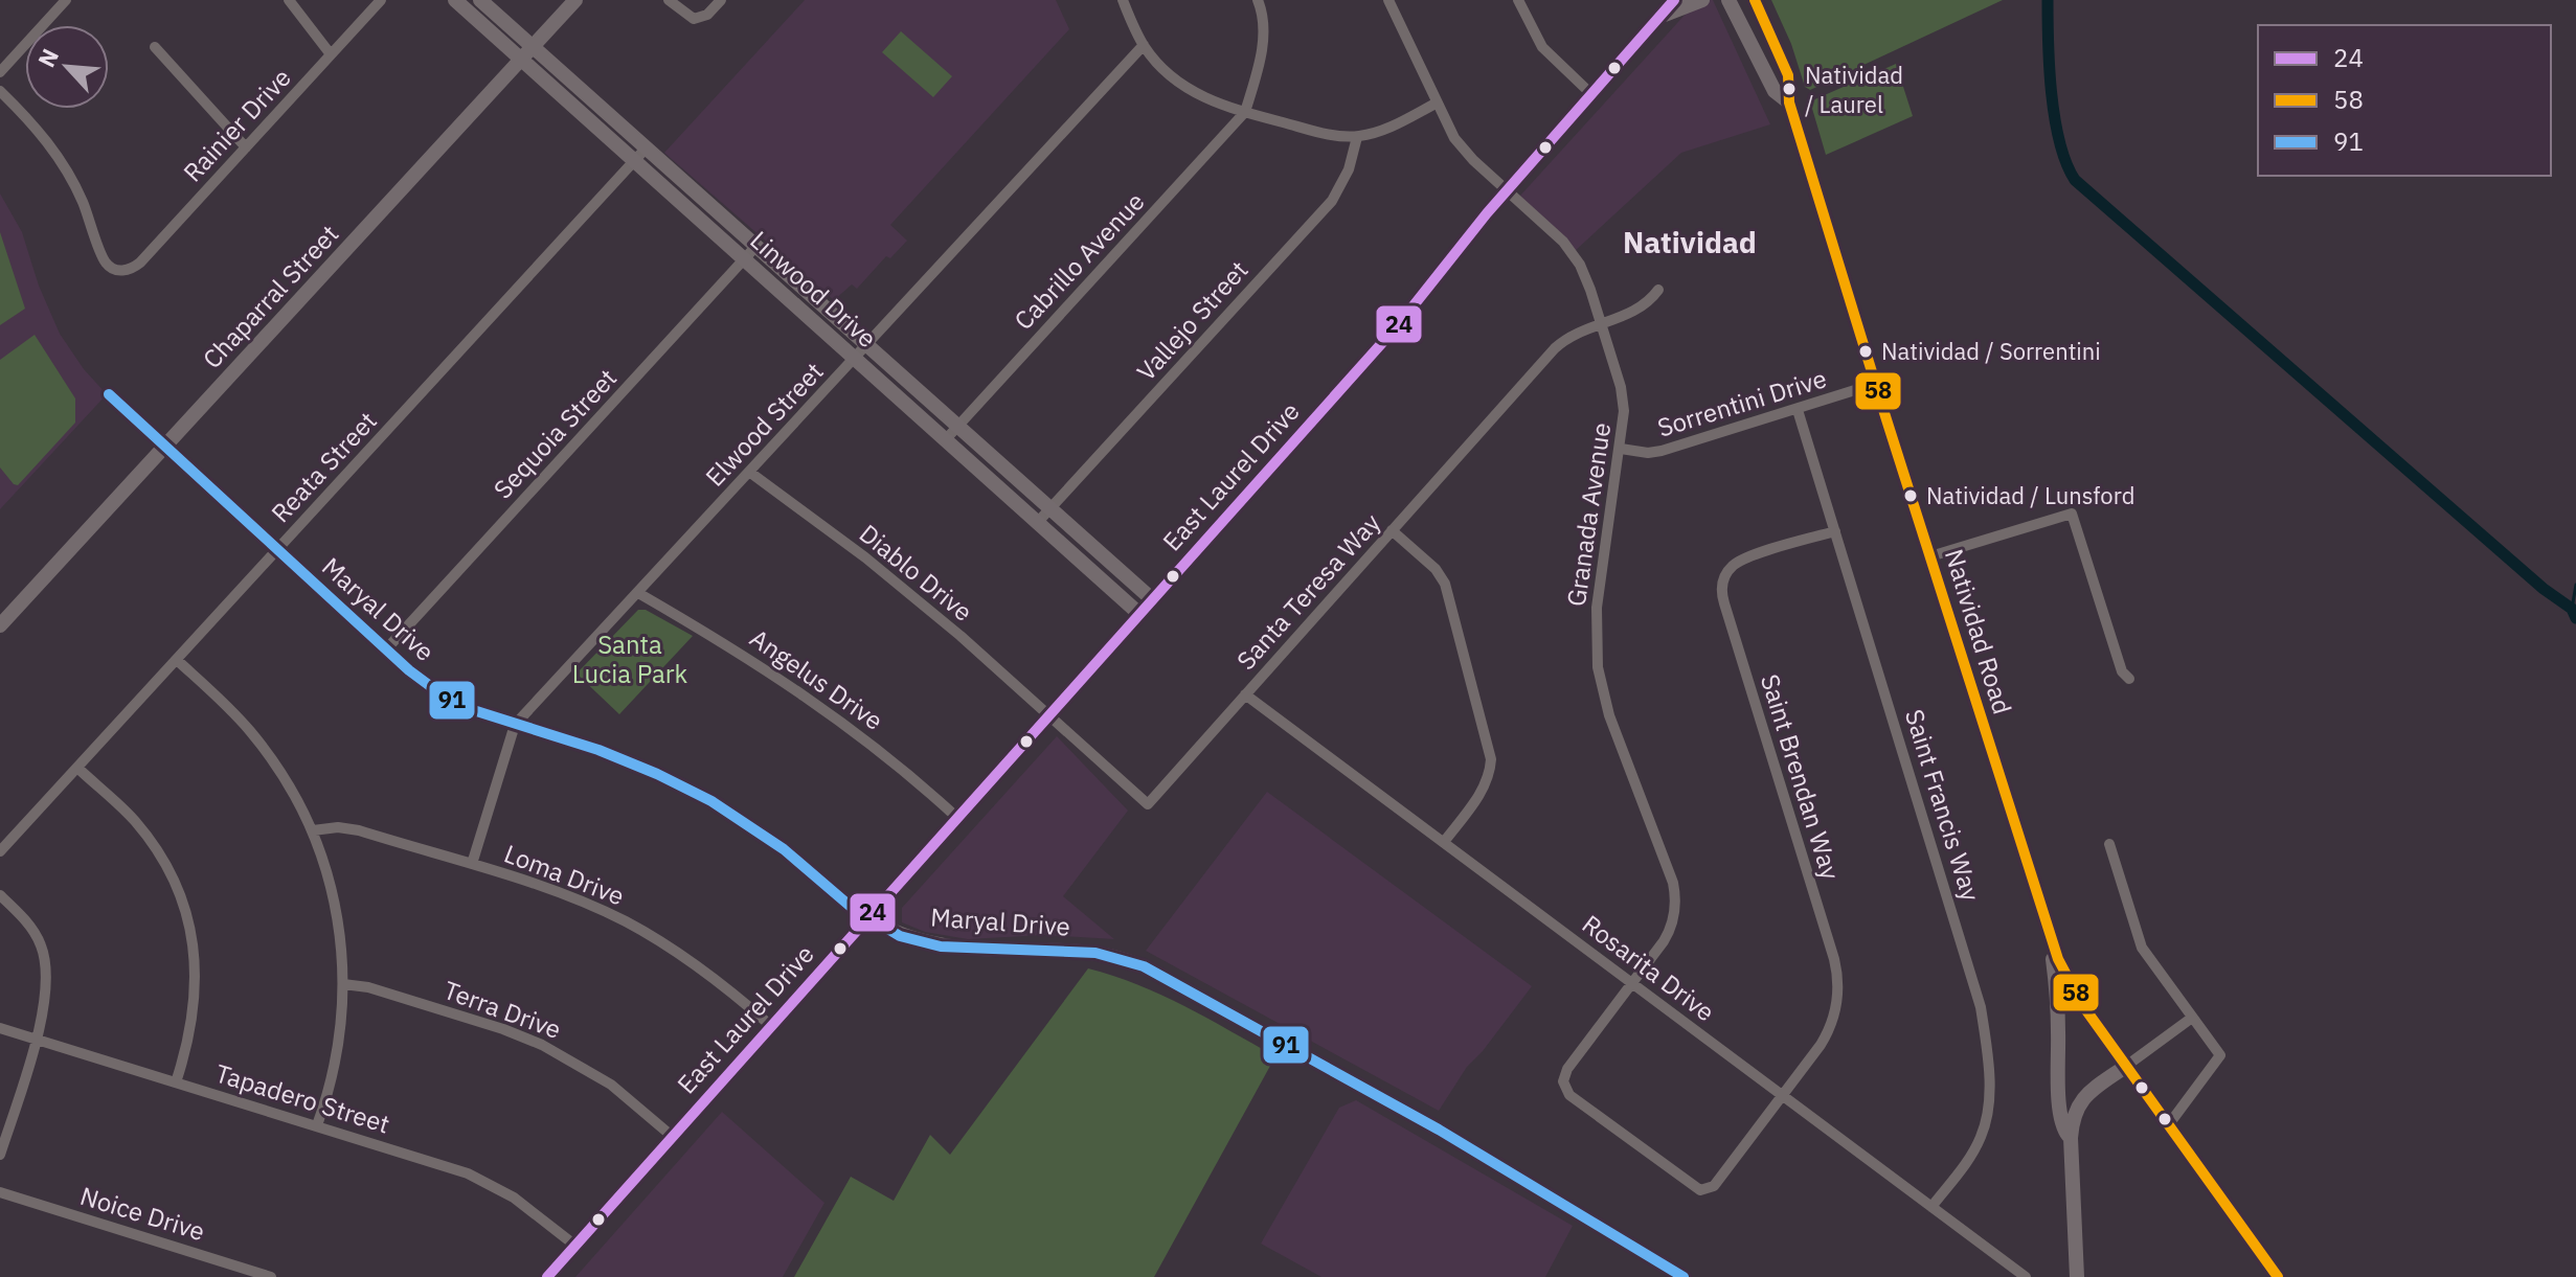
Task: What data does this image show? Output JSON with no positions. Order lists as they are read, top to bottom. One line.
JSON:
{"streets":{"main road":["Linwood Drive","Chaparral Street","East Laurel Drive","Maryal Drive","Natividad Road"],"street":["Rainier Drive","Cabrillo Avenue","Vallejo Street","Sorrentini Drive","Elwood Street","Sequoia Street","Reata Street","Granada Avenue","Diablo Drive","Santa Teresa Way","Angelus Drive","Saint Brendan Way","Saint Francis Way","Loma Drive","Rosarita Drive","Terra Drive","Tapadero Street","Noice Drive"]},"crossings":[["Cabrillo Avenue","Linwood Drive"],["Linwood Drive","Chaparral Street"],["Linwood Drive","Vallejo Street"],["Linwood Drive","Elwood Street"],["Linwood Drive","Sequoia Street"],["Linwood Drive","Reata Street"],["Linwood Drive","East Laurel Drive"],["Chaparral Street","Maryal Drive"],["Sorrentini Drive","Granada Avenue"],["Sorrentini Drive","Natividad Road"],["Sorrentini Drive","Saint Francis Way"],["Elwood Street","Diablo Drive"],["Elwood Street","Maryal Drive"],["Elwood Street","Angelus Drive"],["Elwood Street","Loma Drive"],["Sequoia Street","Maryal Drive"],["Reata Street","Maryal Drive"],["East Laurel Drive","Granada Avenue"],["East Laurel Drive","Diablo Drive"],["East Laurel Drive","Santa Teresa Way"],["East Laurel Drive","Maryal Drive"],["East Laurel Drive","Angelus Drive"],["East Laurel Drive","Loma Drive"],["East Laurel Drive","Terra Drive"],["East Laurel Drive","Tapadero Street"],["Granada Avenue","Santa Teresa Way"],["Granada Avenue","Saint Brendan Way"],["Granada Avenue","Rosarita Drive"],["Diablo Drive","Santa Teresa Way"],["Santa Teresa Way","Rosarita Drive"],["Saint Brendan Way","Saint Francis Way"],["Saint Brendan Way","Rosarita Drive"],["Saint Francis Way","Rosarita Drive"]],"districts":["Natividad"],"parks":["Santa Lucia Park"],"places":["Natividad / Laurel","Natividad / Sorrentini","Natividad / Lunsford"],"lines":["transit line 24","transit line 58","transit line 91"],"legend":["24","58","91"],"north":"top left"}
